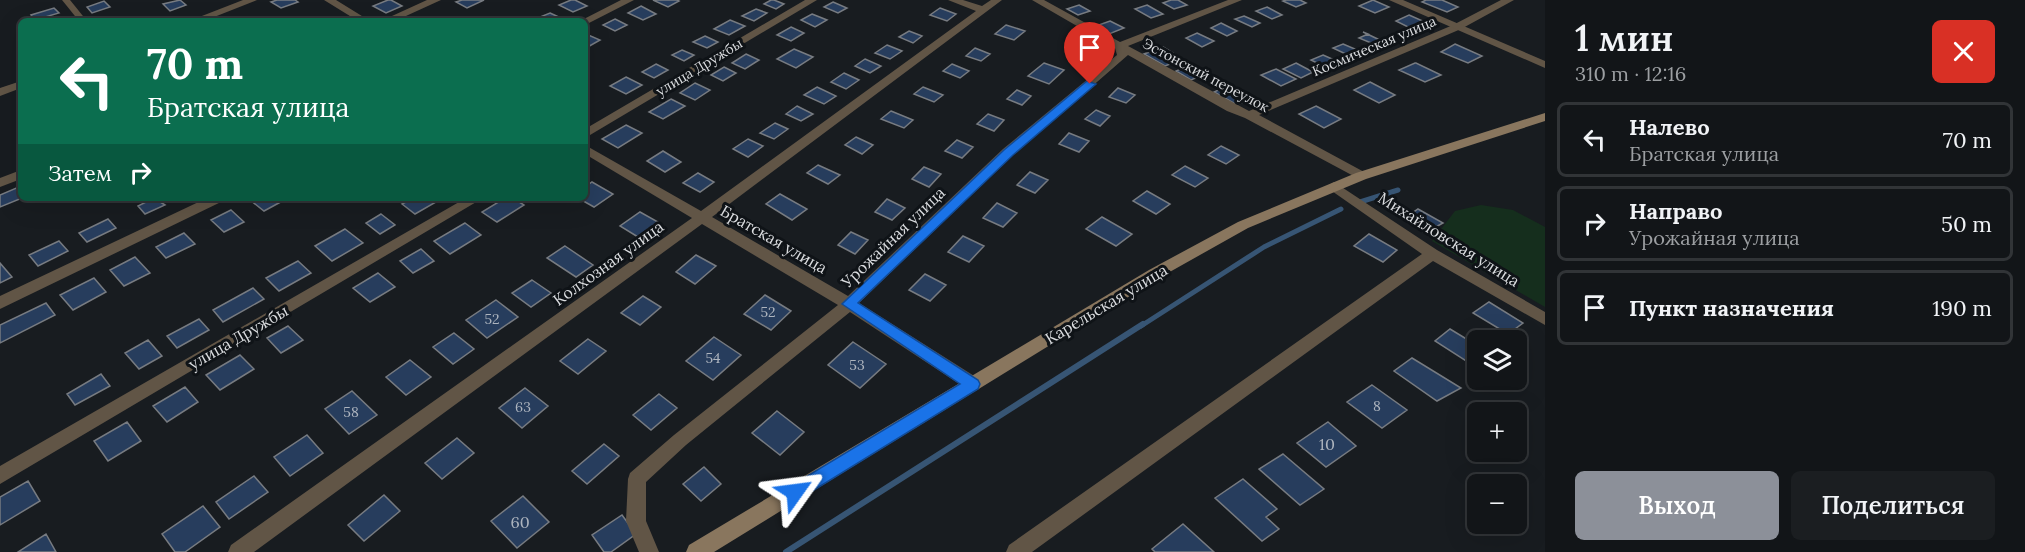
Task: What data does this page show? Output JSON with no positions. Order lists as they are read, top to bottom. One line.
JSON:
{"streets":{"main road":["Карельская улица"],"street":["Космическая улица","улица Дружбы","Эстонский переулок","Урожайная улица","Братская улица","Михайловская улица","Колхозная улица"]},"crossings":[["Космическая улица","Эстонский переулок"],["Эстонский переулок","Урожайная улица"],["Эстонский переулок","Карельская улица"],["Урожайная улица","Братская улица"],["Братская улица","Колхозная улица"],["Братская улица","Карельская улица"],["Михайловская улица","Карельская улица"]],"house_numbers":["52","52","54","53","8","63","58","10","60"],"page":{"heading":["1 мин","310 m · 12:16"],"turn":["70 m","Братская улица"],"list":[{"name":"Налево","note":"Братская улица","value":"70 m"},{"name":"Направо","note":"Урожайная улица","value":"50 m"},{"name":"Пункт назначения","value":"190 m"}],"then":"Затем","map_buttons":["+","−"],"buttons":["Выход","Поделиться"]}}
